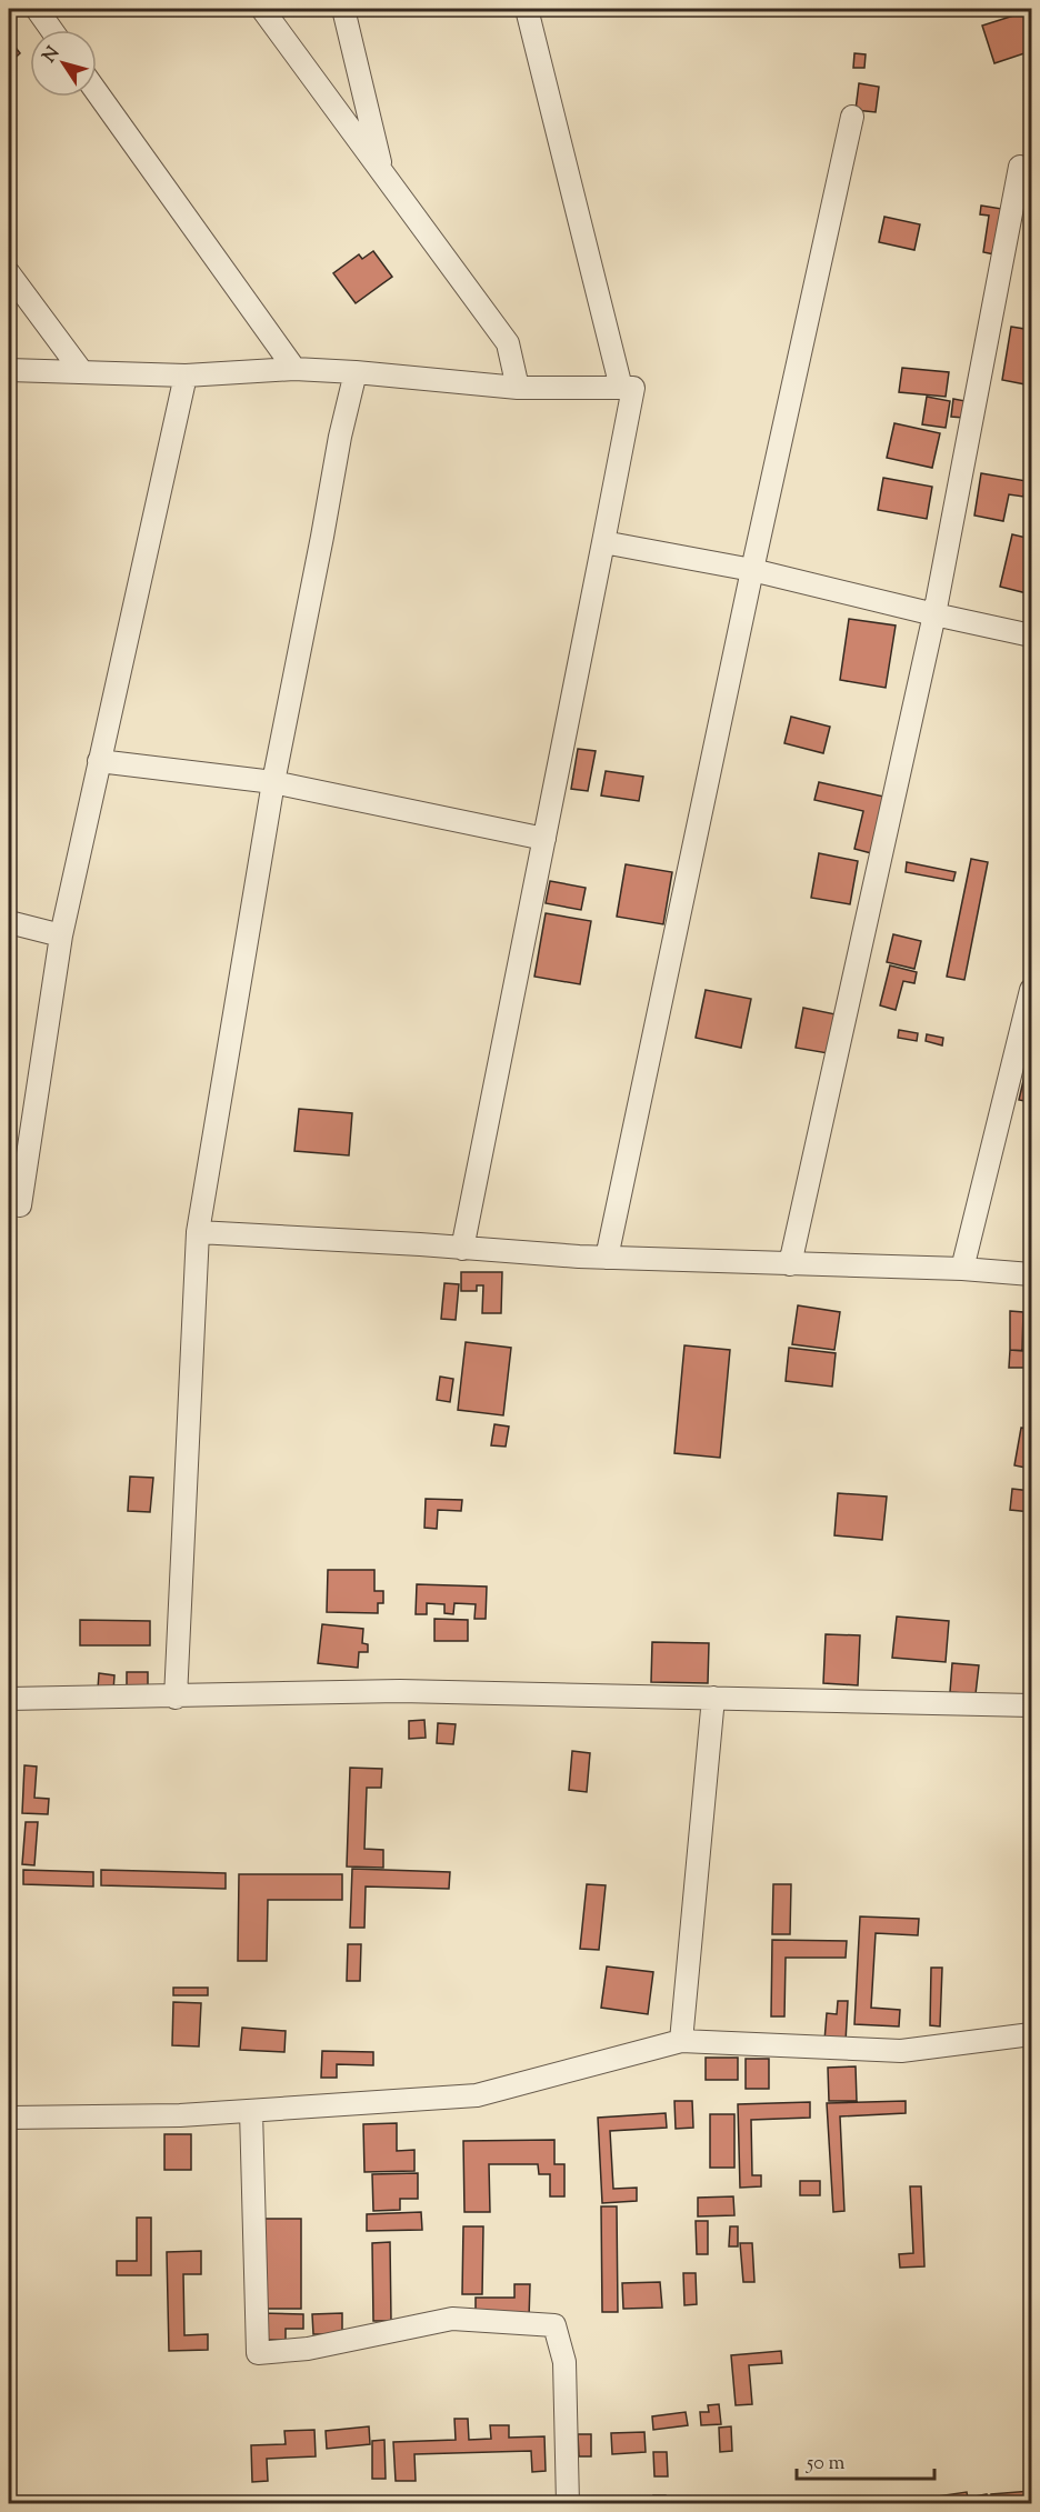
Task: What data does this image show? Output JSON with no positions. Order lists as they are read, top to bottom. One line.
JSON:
{"scale_bar":"50 m","north":"top left"}
